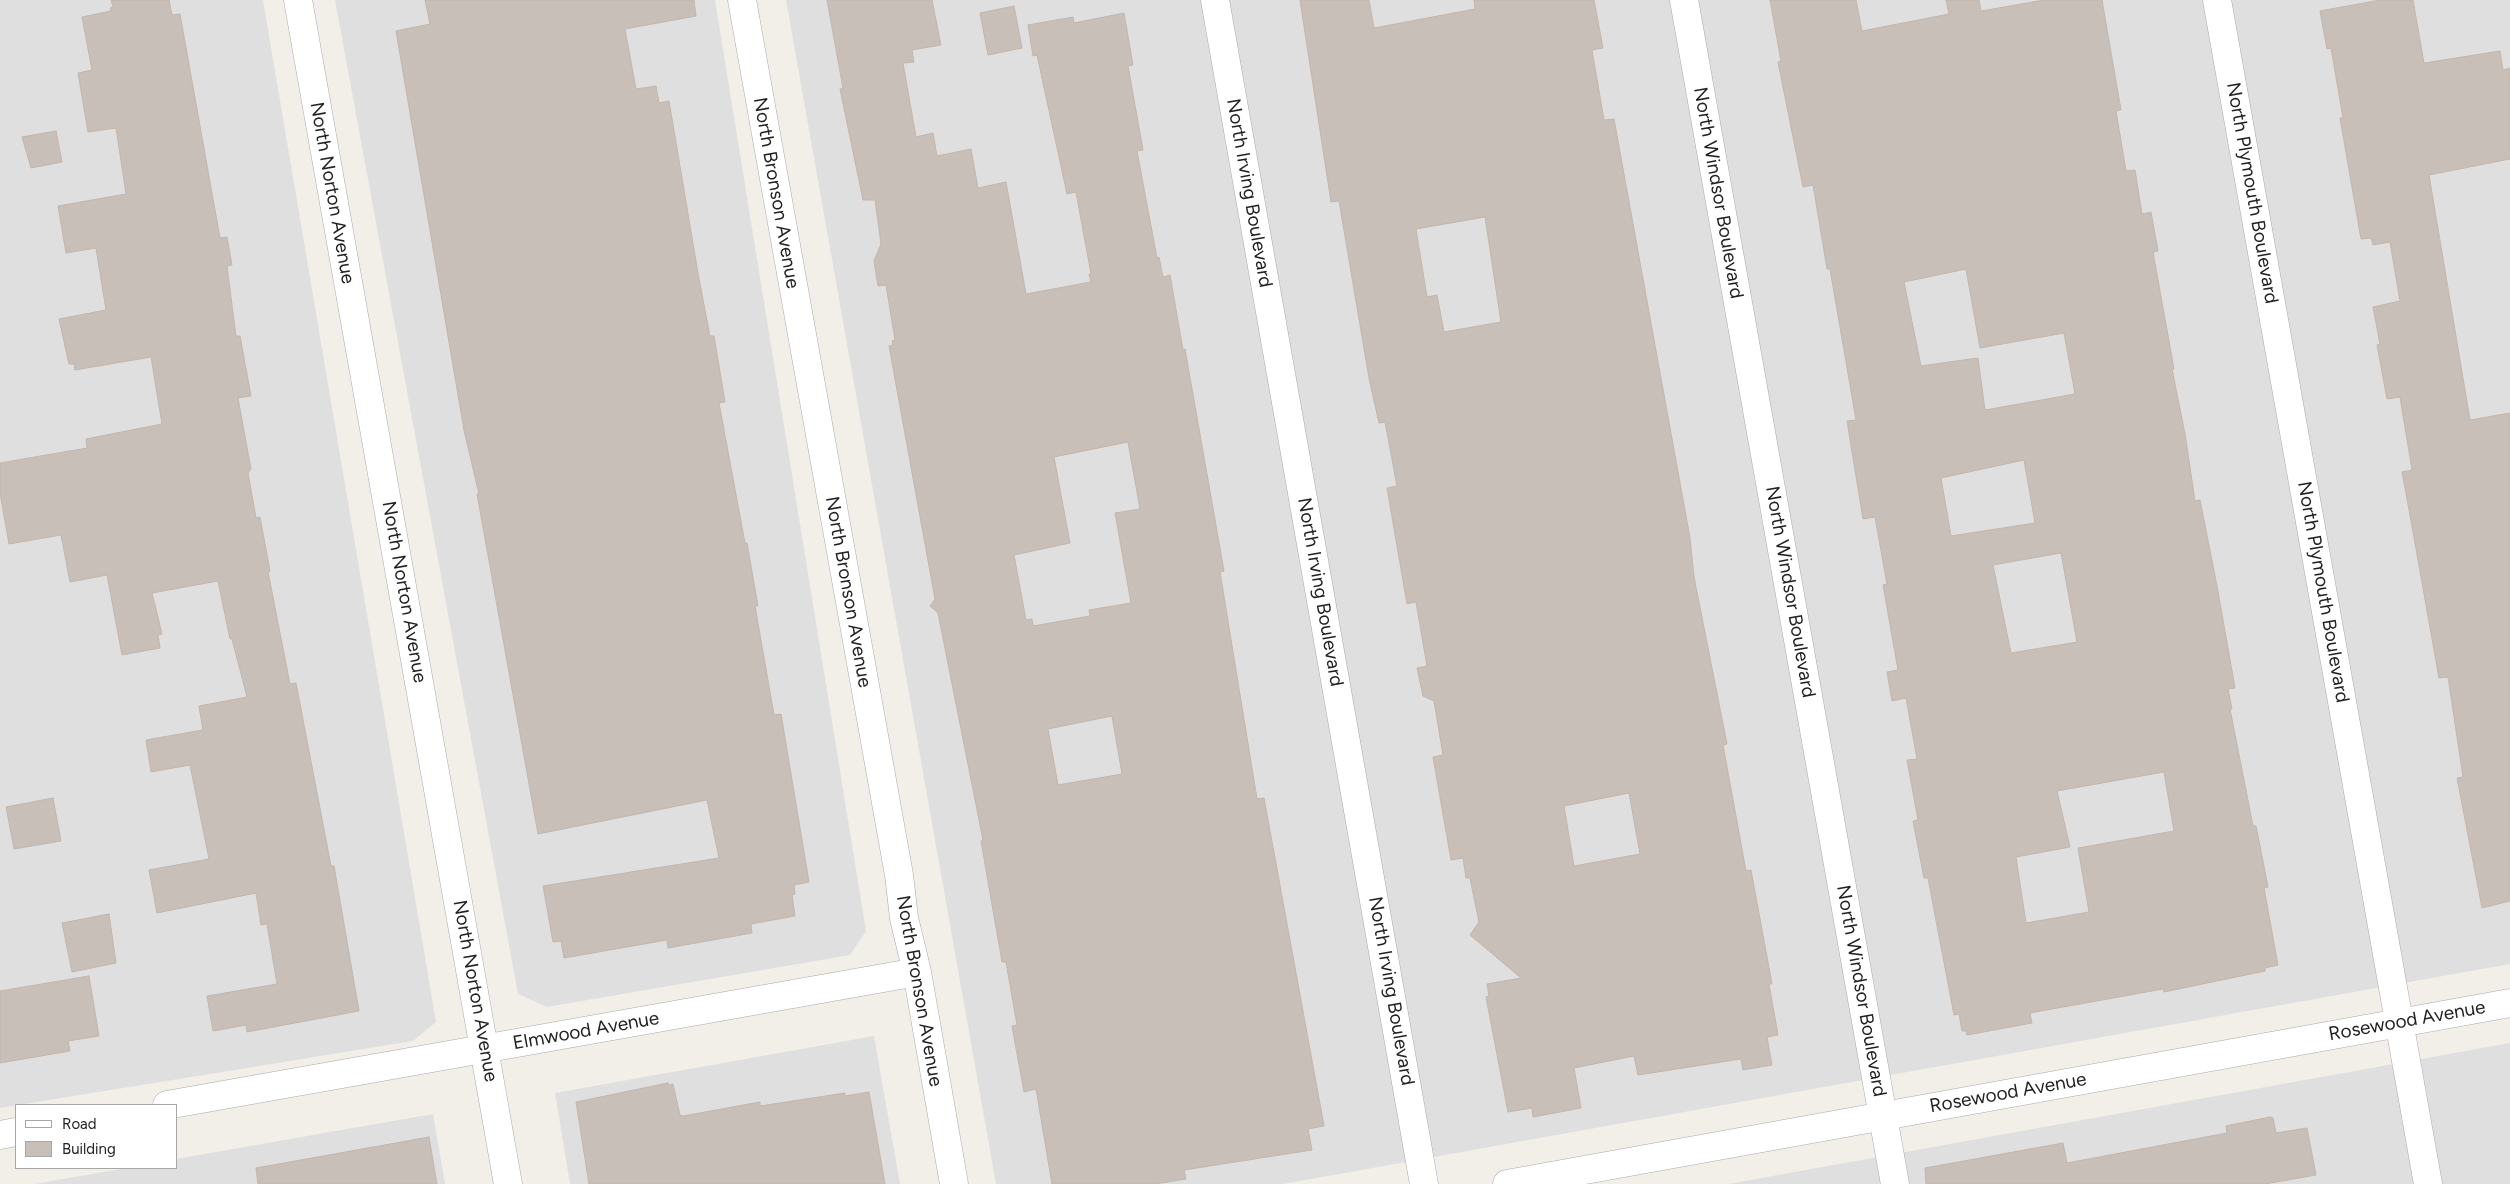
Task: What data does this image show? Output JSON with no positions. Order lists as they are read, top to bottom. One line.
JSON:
{"streets":{"street":["North Norton Avenue","North Bronson Avenue","North Irving Boulevard","North Windsor Boulevard","North Plymouth Boulevard","Rosewood Avenue","Elmwood Avenue"]},"crossings":[["North Norton Avenue","Elmwood Avenue"],["North Bronson Avenue","Elmwood Avenue"],["North Windsor Boulevard","Rosewood Avenue"],["North Plymouth Boulevard","Rosewood Avenue"]],"legend":["Road","Building"]}
